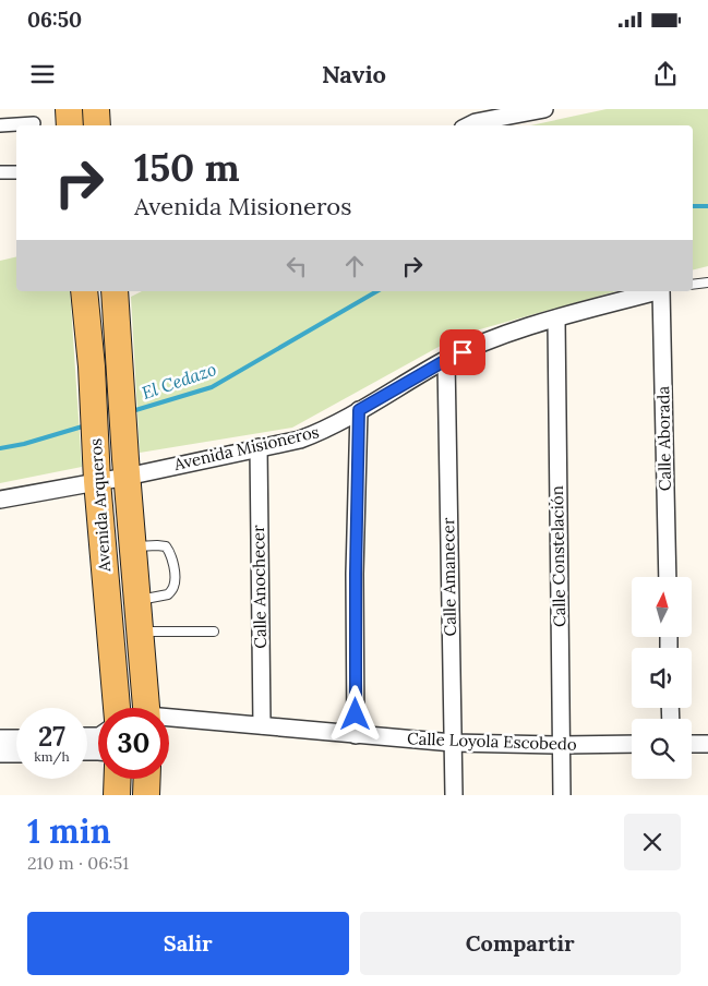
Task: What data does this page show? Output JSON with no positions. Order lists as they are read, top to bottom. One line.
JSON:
{"streets":{"main road":["Avenida Arqueros"],"street":["Calle Aborada","Avenida Misioneros","Calle Constelación","Calle Amanecer","Calle Anochecer","Calle Loyola Escobedo"]},"crossings":[["Avenida Misioneros","Avenida Arqueros"],["Avenida Misioneros","Calle Constelación"],["Avenida Misioneros","Calle Amanecer"],["Avenida Misioneros","Calle Anochecer"],["Calle Constelación","Calle Loyola Escobedo"],["Calle Amanecer","Calle Loyola Escobedo"],["Calle Anochecer","Calle Loyola Escobedo"]],"water":["El Cedazo"],"north":"top","page":{"status":"06:50","header":"Navio","turn":["150 m","Avenida Misioneros"],"speed":"27 km/h","limit":"30","heading":["1 min","210 m · 06:51"],"buttons":["Salir","Compartir"]}}
